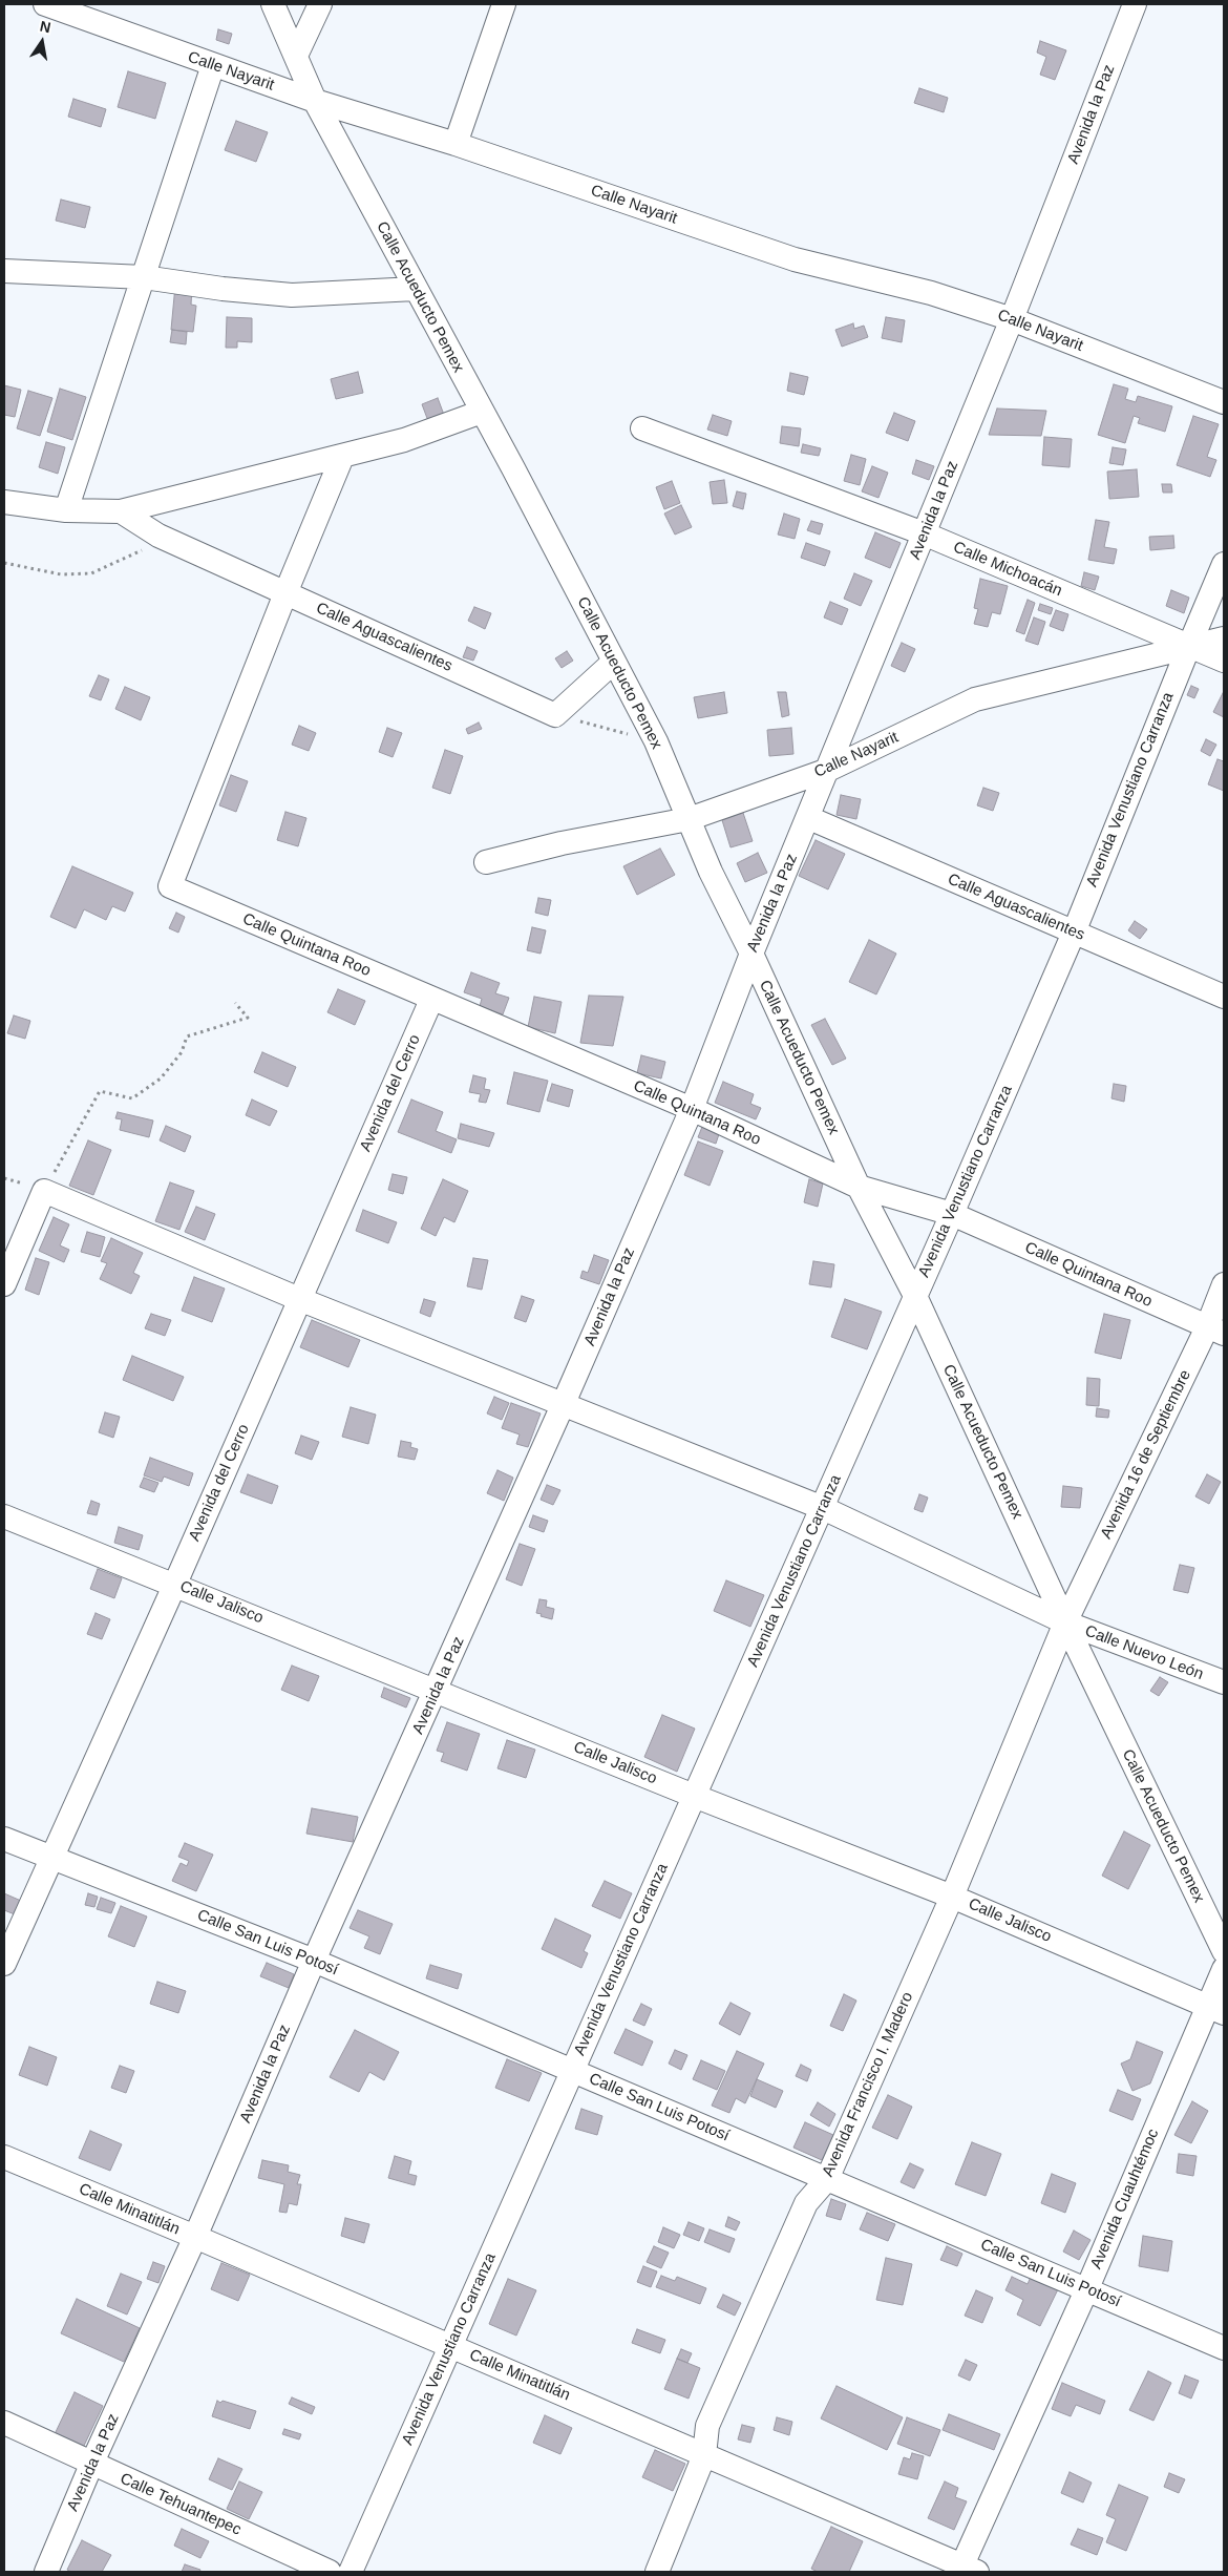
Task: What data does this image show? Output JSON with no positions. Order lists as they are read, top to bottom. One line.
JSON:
{"streets":{"street":["Calle Nayarit","Avenida la Paz","Calle Acueducto Pemex","Calle Michoacán","Calle Aguascalientes","Avenida Venustiano Carranza","Calle Quintana Roo","Avenida del Cerro","Avenida 16 de Septiembre","Calle Jalisco","Calle Nuevo León","Calle San Luis Potosí","Avenida Francisco I. Madero","Avenida Cuauhtémoc","Calle Minatitlán","Calle Tehuantepec"]},"crossings":[["Calle Nayarit","Avenida la Paz"],["Calle Nayarit","Calle Acueducto Pemex"],["Calle Nayarit","Calle Michoacán"],["Calle Nayarit","Avenida Venustiano Carranza"],["Avenida la Paz","Calle Acueducto Pemex"],["Avenida la Paz","Calle Michoacán"],["Avenida la Paz","Calle Aguascalientes"],["Avenida la Paz","Calle Quintana Roo"],["Avenida la Paz","Calle Jalisco"],["Avenida la Paz","Calle San Luis Potosí"],["Avenida la Paz","Calle Minatitlán"],["Avenida la Paz","Calle Tehuantepec"],["Calle Acueducto Pemex","Avenida Venustiano Carranza"],["Calle Acueducto Pemex","Calle Quintana Roo"],["Calle Acueducto Pemex","Avenida 16 de Septiembre"],["Calle Acueducto Pemex","Calle Nuevo León"],["Calle Acueducto Pemex","Avenida Francisco I. Madero"],["Calle Michoacán","Avenida Venustiano Carranza"],["Calle Aguascalientes","Avenida Venustiano Carranza"],["Calle Aguascalientes","Calle Quintana Roo"],["Avenida Venustiano Carranza","Calle Quintana Roo"],["Avenida Venustiano Carranza","Calle Jalisco"],["Avenida Venustiano Carranza","Calle San Luis Potosí"],["Avenida Venustiano Carranza","Calle Minatitlán"],["Calle Quintana Roo","Avenida del Cerro"],["Calle Quintana Roo","Avenida 16 de Septiembre"],["Avenida del Cerro","Calle Jalisco"],["Avenida del Cerro","Calle San Luis Potosí"],["Avenida 16 de Septiembre","Calle Nuevo León"],["Avenida 16 de Septiembre","Avenida Francisco I. Madero"],["Calle Jalisco","Avenida Francisco I. Madero"],["Calle Jalisco","Avenida Cuauhtémoc"],["Calle Nuevo León","Avenida Francisco I. Madero"],["Calle San Luis Potosí","Avenida Francisco I. Madero"],["Calle San Luis Potosí","Avenida Cuauhtémoc"],["Avenida Francisco I. Madero","Calle Minatitlán"],["Avenida Cuauhtémoc","Calle Minatitlán"]],"north":"top"}
